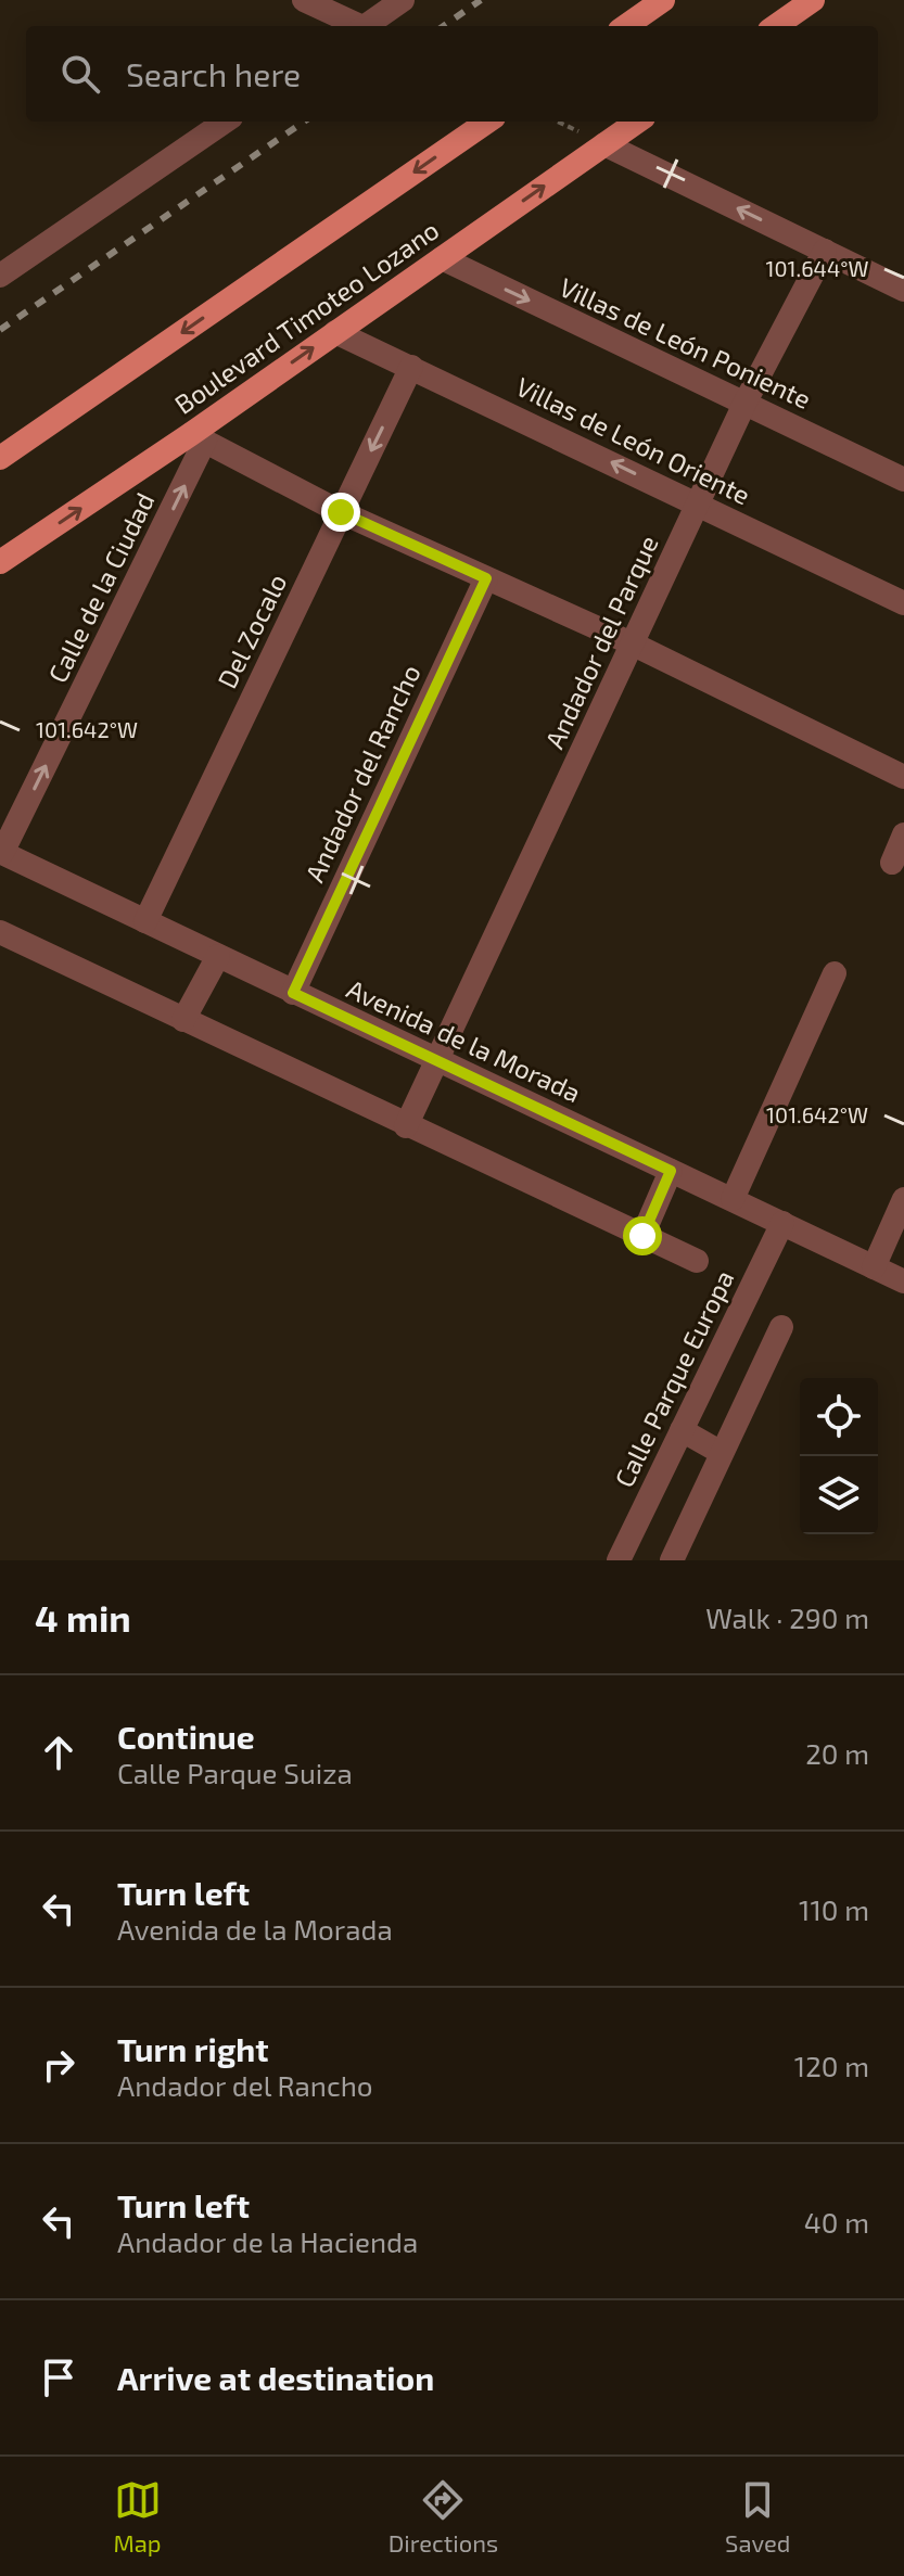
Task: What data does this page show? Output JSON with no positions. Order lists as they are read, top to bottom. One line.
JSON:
{"streets":{"main road":["Boulevard Timoteo Lozano"],"street":["Villas de León Poniente","Villas de León Oriente","Calle de la Ciudad","Del Zocalo","Andador del Parque","Andador del Rancho","Avenida de la Morada","Calle Parque Europa"]},"crossings":[["Boulevard Timoteo Lozano","Villas de León Poniente"],["Boulevard Timoteo Lozano","Villas de León Oriente"],["Boulevard Timoteo Lozano","Calle de la Ciudad"],["Villas de León Poniente","Andador del Parque"],["Villas de León Oriente","Del Zocalo"],["Villas de León Oriente","Andador del Parque"],["Calle de la Ciudad","Avenida de la Morada"],["Del Zocalo","Avenida de la Morada"],["Andador del Parque","Avenida de la Morada"],["Andador del Rancho","Avenida de la Morada"],["Avenida de la Morada","Calle Parque Europa"]],"one_way":["Calle de la Ciudad"],"page":{"search":"Search here","heading":["4 min","Walk · 290 m"],"list":[["Continue","Calle Parque Suiza","20 m"],["Turn left","Avenida de la Morada","110 m"],["Turn right","Andador del Rancho","120 m"],["Turn left","Andador de la Hacienda","40 m"],"Arrive at destination"],"nav":["Map","Directions","Saved"]},"coordinates":["101.644°W","101.642°W"]}
